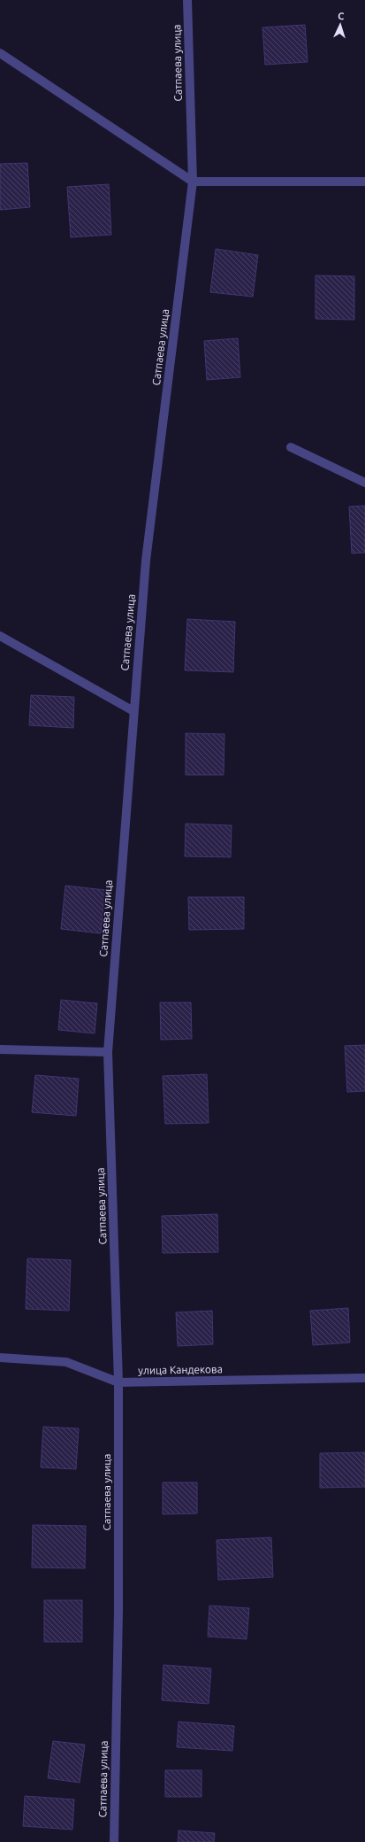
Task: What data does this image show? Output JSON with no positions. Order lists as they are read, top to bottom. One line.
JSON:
{"streets":{"street":["Сатпаева улица","улица Кандекова"]},"crossings":[["Сатпаева улица","улица Кандекова"]],"north":"top"}
